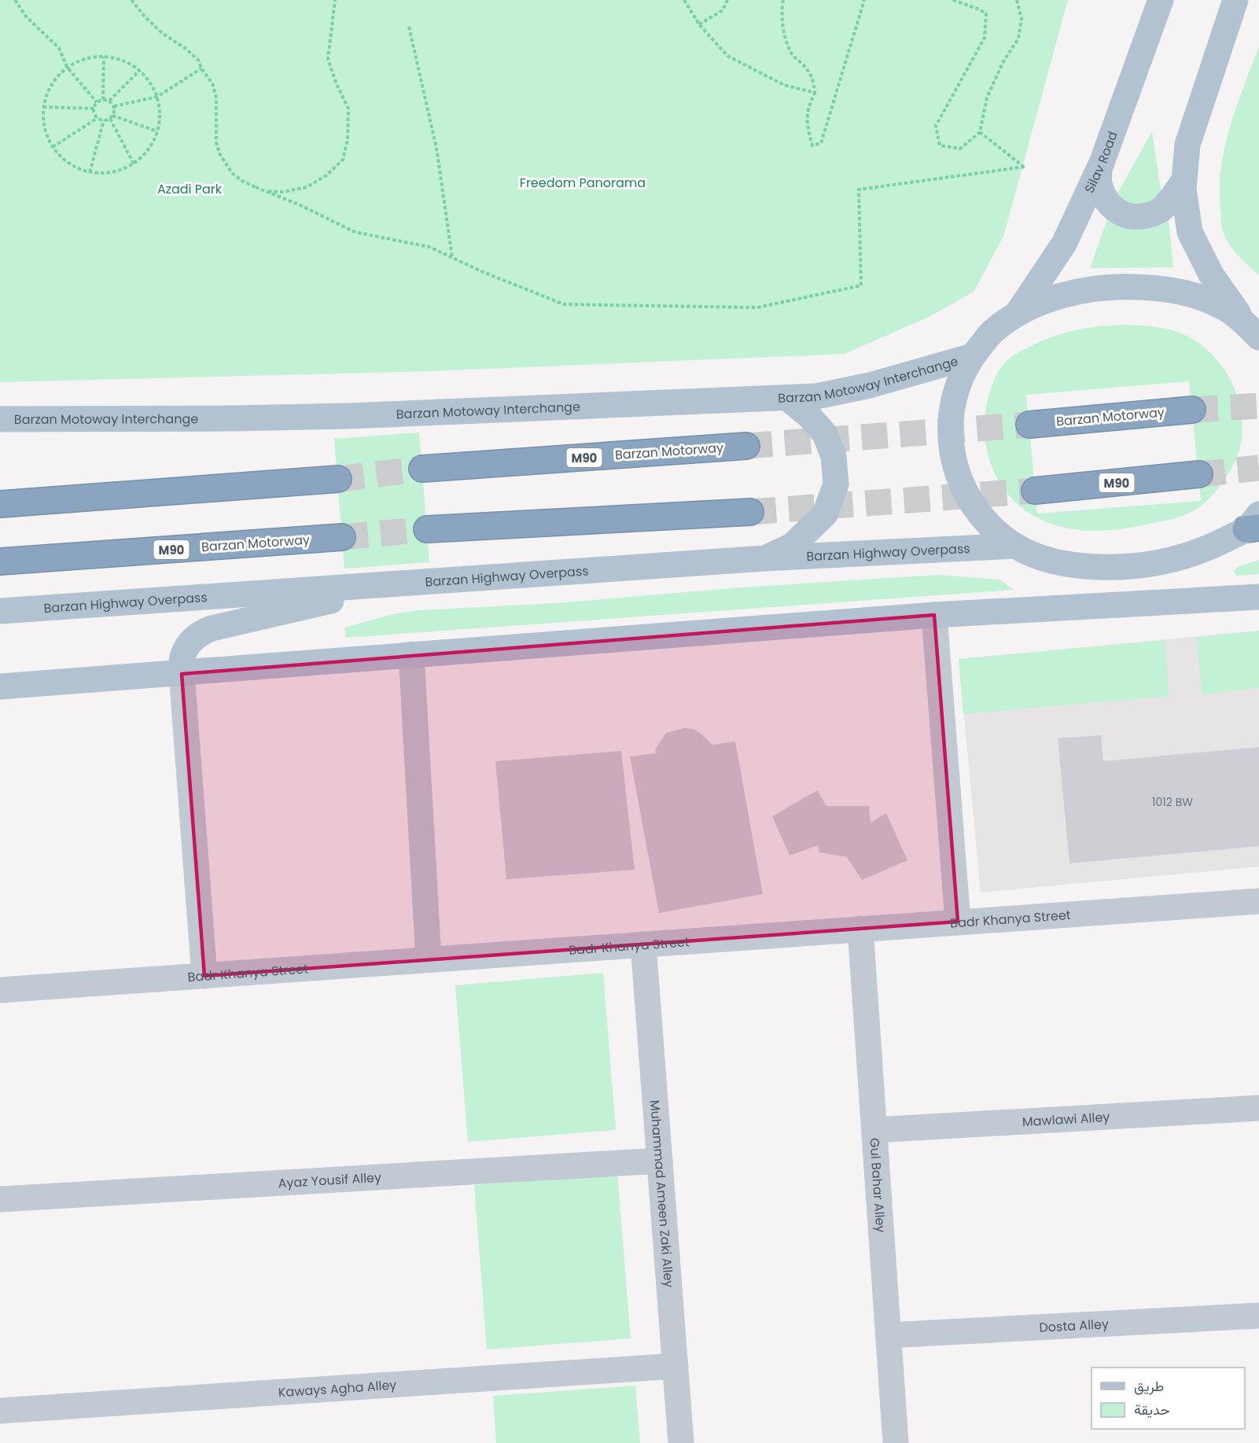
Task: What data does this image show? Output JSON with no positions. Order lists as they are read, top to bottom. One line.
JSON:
{"streets":{"highway":["Barzan Motorway","M90"],"main road":["Silav Road","Barzan Motoway Interchange","Barzan Highway Overpass"],"street":["Badr Khanya Street","Mawlawi Alley","Ayaz Yousif Alley","Gul Bahar Alley","Muhammad Ameen Zaki Alley","Dosta Alley","Kaways Agha Alley"]},"crossings":[["Silav Road","Barzan Highway Overpass"],["Barzan Motoway Interchange","Barzan Highway Overpass"],["Badr Khanya Street","Gul Bahar Alley"],["Badr Khanya Street","Muhammad Ameen Zaki Alley"],["Mawlawi Alley","Gul Bahar Alley"],["Ayaz Yousif Alley","Muhammad Ameen Zaki Alley"],["Gul Bahar Alley","Dosta Alley"],["Muhammad Ameen Zaki Alley","Kaways Agha Alley"]],"parks":["Freedom Panorama","Azadi Park"],"house_numbers":["1012 BW"],"legend":["طريق","حديقة"]}
